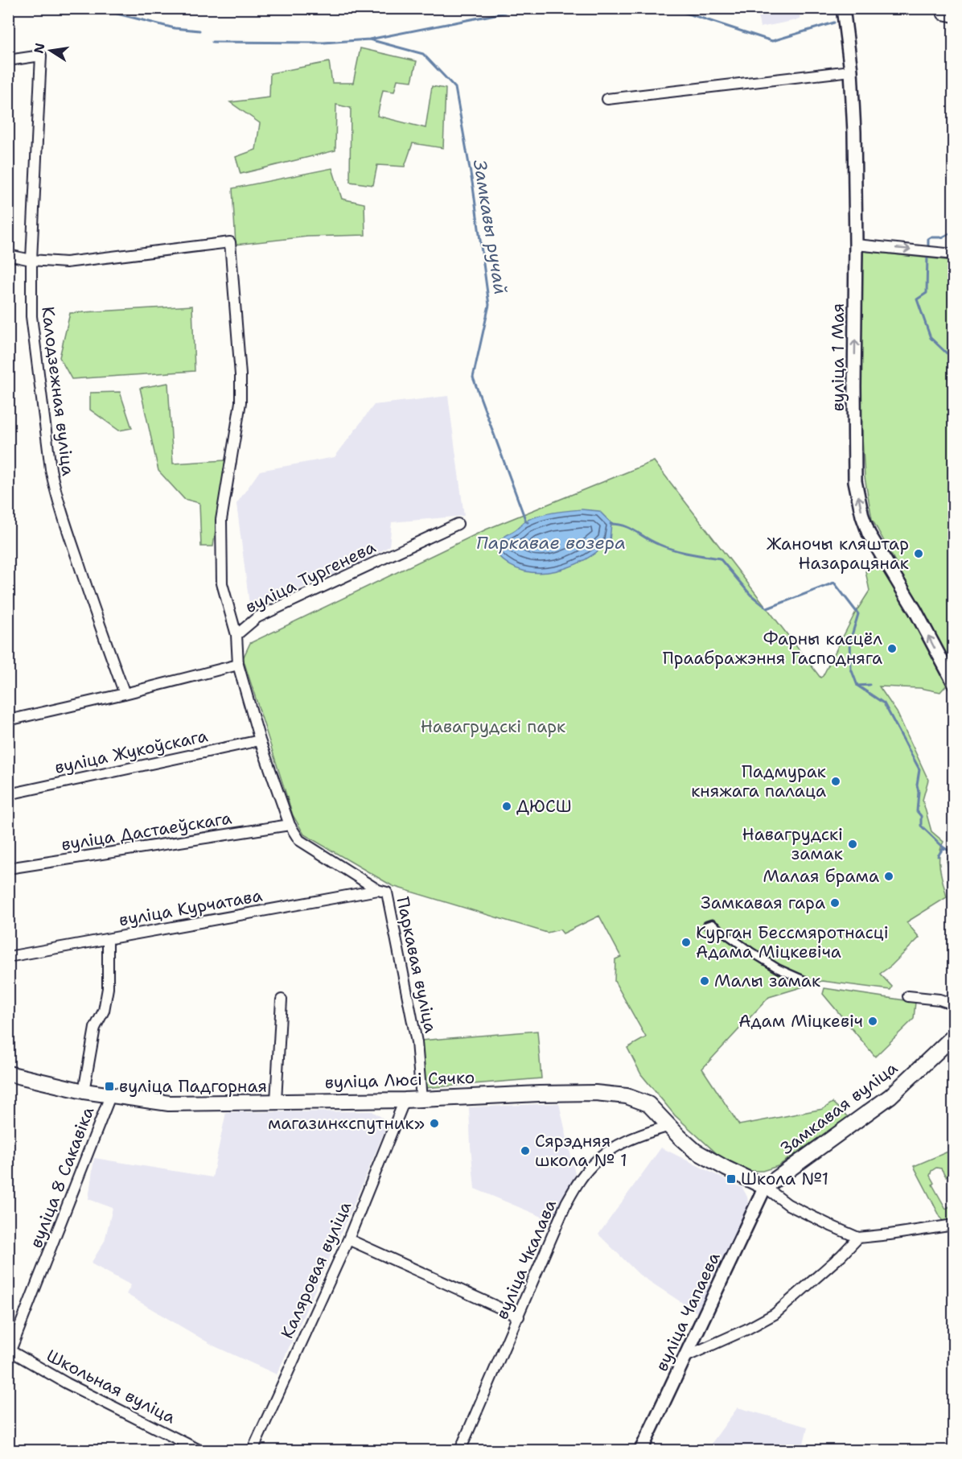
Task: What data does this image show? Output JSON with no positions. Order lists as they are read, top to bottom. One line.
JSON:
{"streets":{"main road":["вуліца Люсі Сячко","Замкавая вуліца"],"street":["вуліца 1 Мая","Калодзежная вуліца","вуліца Тургенева","вуліца Жукоўскага","вуліца Дастаеўскага","вуліца Курчатава","Паркавая вуліца","вуліца 8 Сакавіка","вуліца Чкалава","Каляровая вуліца","вуліца Чапаева","Школьная вуліца"]},"crossings":[["вуліца Тургенева","Паркавая вуліца"],["вуліца Жукоўскага","Паркавая вуліца"],["вуліца Дастаеўскага","Паркавая вуліца"],["вуліца Курчатава","Паркавая вуліца"],["Паркавая вуліца","вуліца Люсі Сячко"],["вуліца Люсі Сячко","Замкавая вуліца"],["вуліца Люсі Сячко","вуліца 8 Сакавіка"],["вуліца Люсі Сячко","вуліца Чкалава"],["вуліца Люсі Сячко","Каляровая вуліца"],["вуліца Люсі Сячко","вуліца Чапаева"],["Замкавая вуліца","вуліца Чапаева"],["вуліца 8 Сакавіка","Школьная вуліца"]],"one_way":["вуліца 1 Мая"],"water":["Замкавы ручай","Паркавае возера"],"parks":["Навагрудскі парк"],"places":{"other":["Жаночы кляштар Назарацянак","Фарны касцёл Праабражэння Гасподняга","Падмурак княжага палаца","ДЮСШ","Навагрудскі замак","Малая брама","Замкавая гара","Курган Бессмяротнасці Адама Міцкевіча","Малы замак","Адам Міцкевіч","магазин«спутник»","Сярэдняя школа № 1"],"transit":["вуліца Падгорная","Школа №1"]},"north":"left"}
